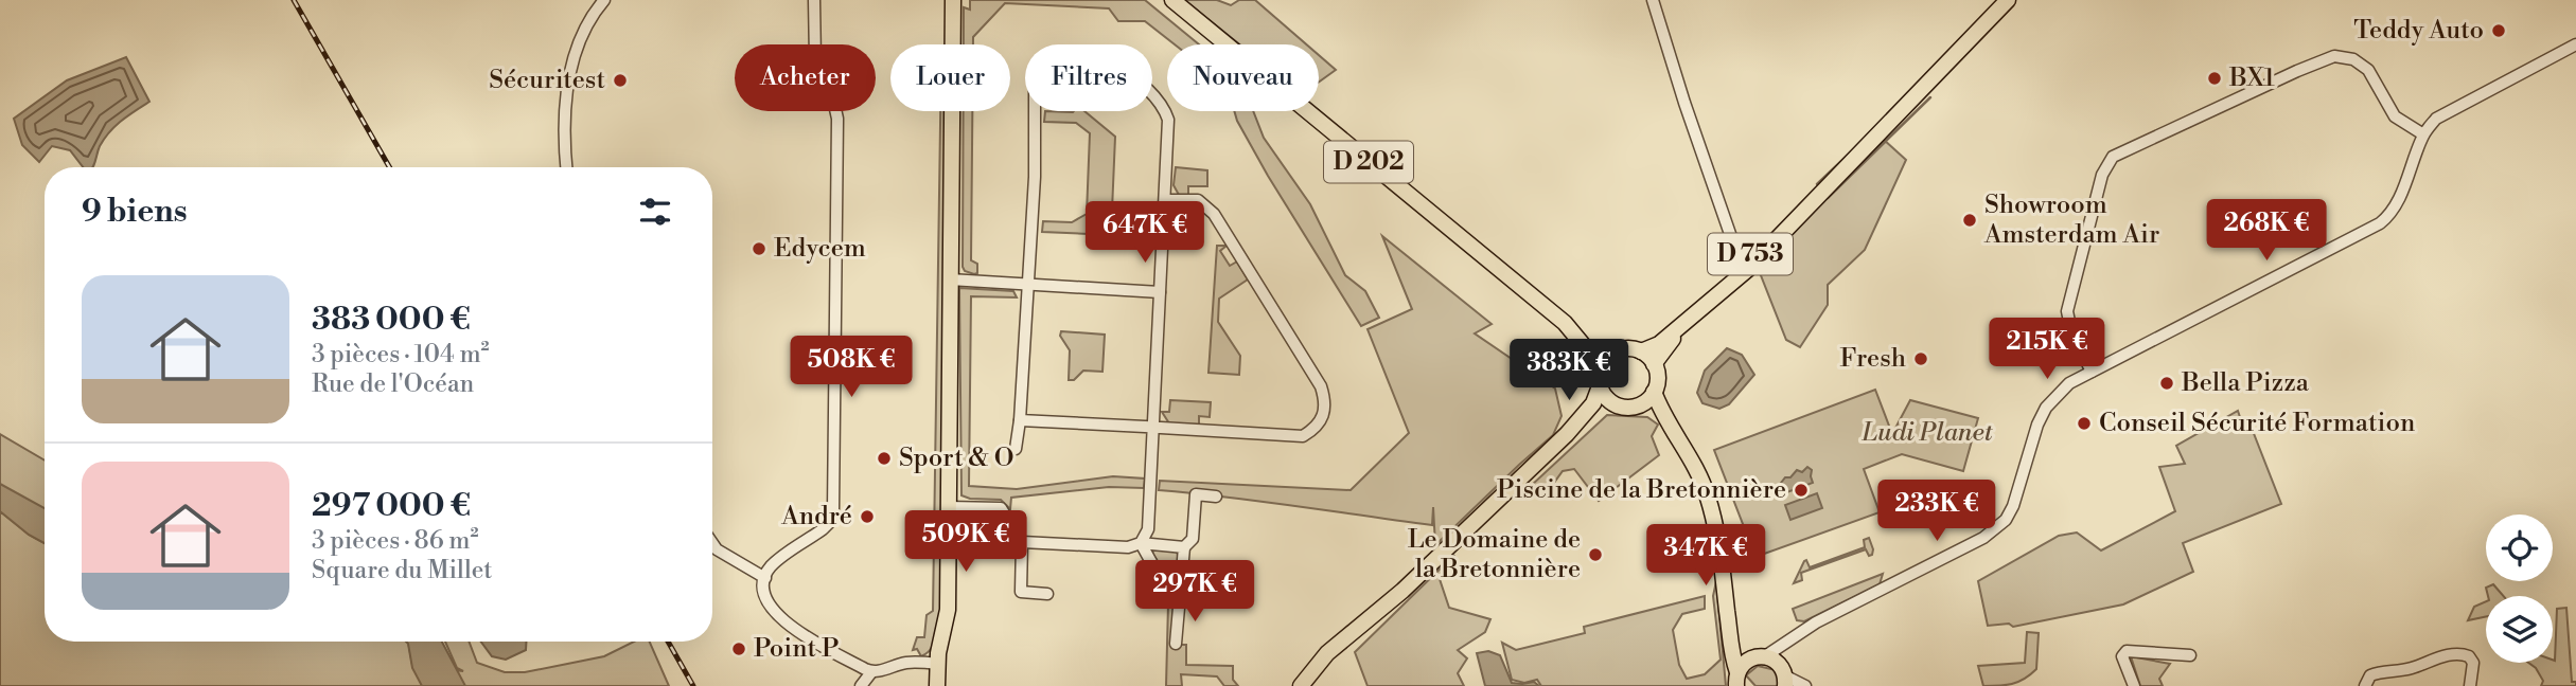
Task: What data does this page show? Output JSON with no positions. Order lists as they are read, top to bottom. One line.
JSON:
{"streets":{"main road":["D 202","D 753"]},"crossings":[["D 202","D 753"]],"parks":["Ludi Planet"],"places":["Teddy Auto","BX1","Sécuritest","Showroom Amsterdam Air","Edycem","Fresh","Bella Pizza","Conseil Sécurité Formation","Sport & O","Piscine de la Bretonnière","André","Le Domaine de la Bretonnière","Point P"],"page":{"chip":["Acheter","Louer","Filtres","Nouveau"],"heading":"9 biens","price":["268K €","647K €","215K €","508K €","383K €","233K €","509K €","347K €","297K €"],"list":[{"name":"383 000 €","note":"3 pièces · 104 m² · Rue de l'Océan"},{"name":"297 000 €","note":"3 pièces · 86 m² · Square du Millet"}]}}
